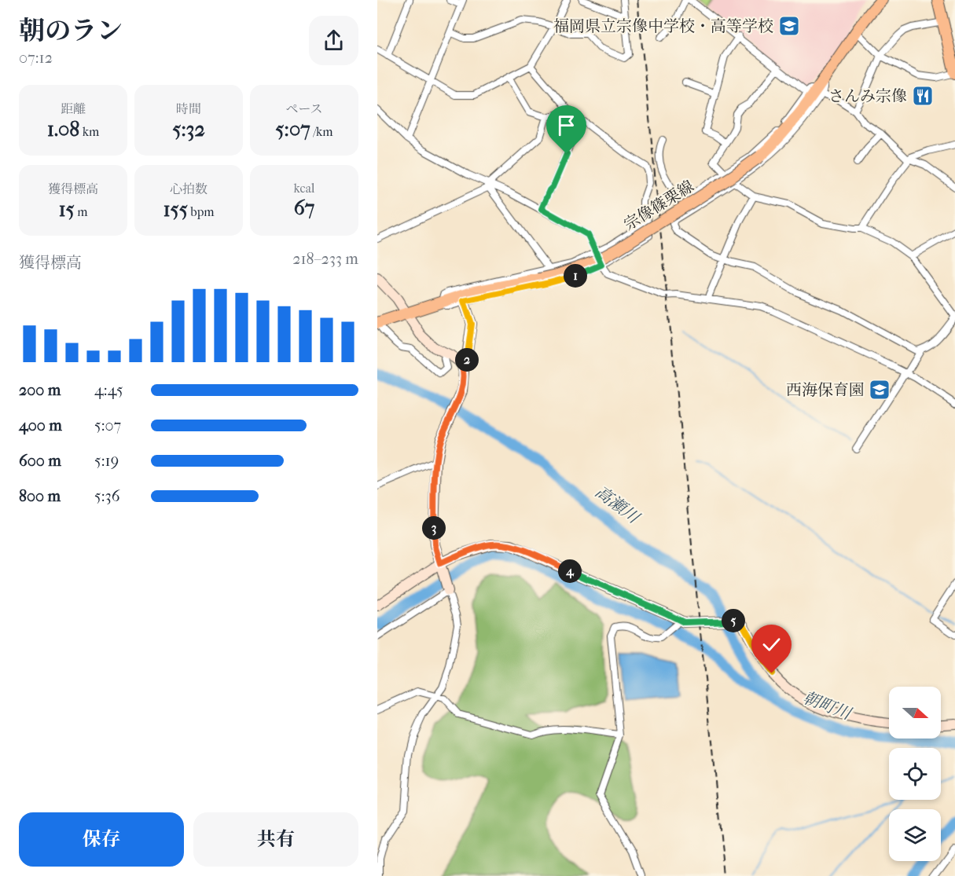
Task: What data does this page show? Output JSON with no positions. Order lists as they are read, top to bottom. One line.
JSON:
{"streets":{"main road":["宗像篠栗線"]},"water":["高瀬川","朝町川"],"places":{"school or university":["福岡県立宗像中学校・高等学校","西海保育園"],"restaurant":["さんみ宗像"]},"north":"right","page":{"heading":["朝のラン","07:12"],"stats":[["距離","1.08 km"],["時間","5:32"],["ペース","5:07 /km"],["獲得標高","15 m"],["心拍数","155 bpm"],["kcal","67"]],"chart":["獲得標高","218–233 m"],"pins":["1","2","3","4","5"],"list":[{"name":"200 m","note":"4:45"},{"name":"400 m","note":"5:07"},{"name":"600 m","note":"5:19"},{"name":"800 m","note":"5:36"}],"buttons":["保存","共有"]}}
